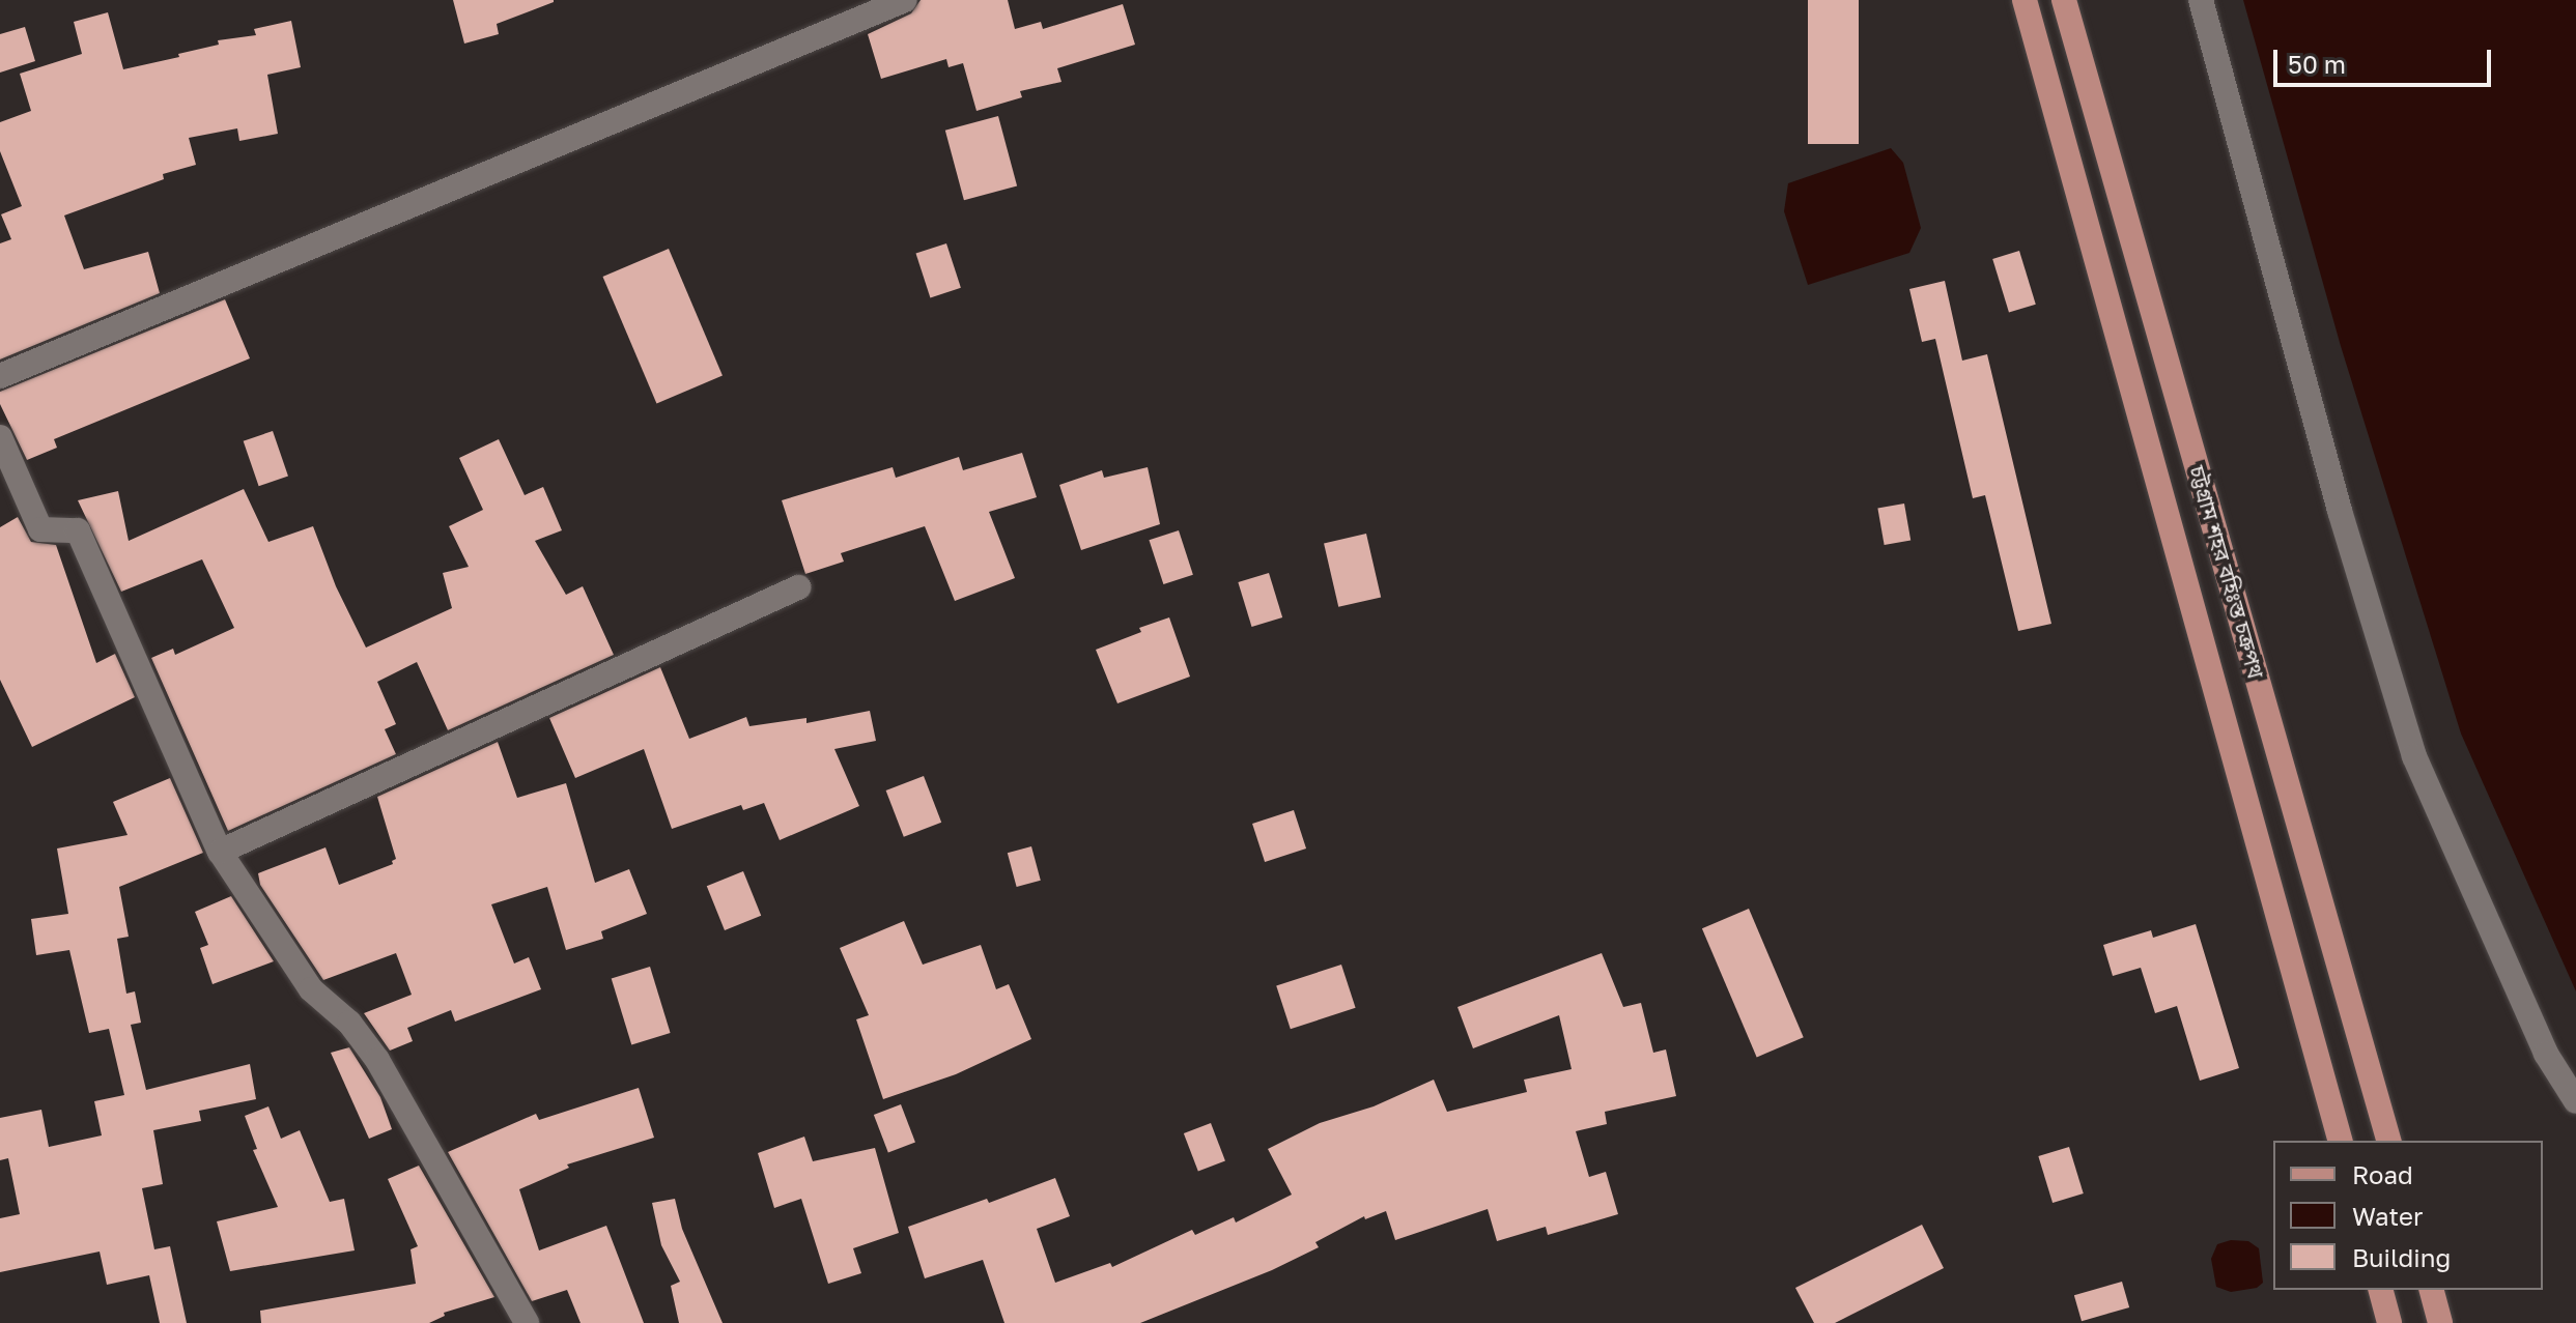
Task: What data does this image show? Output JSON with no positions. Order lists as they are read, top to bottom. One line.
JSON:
{"streets":{"main road":["চট্টগ্রাম শহর বহিঃস্ত চক্রপথ"]},"legend":["Road","Water","Building"],"scale_bar":"50 m"}
